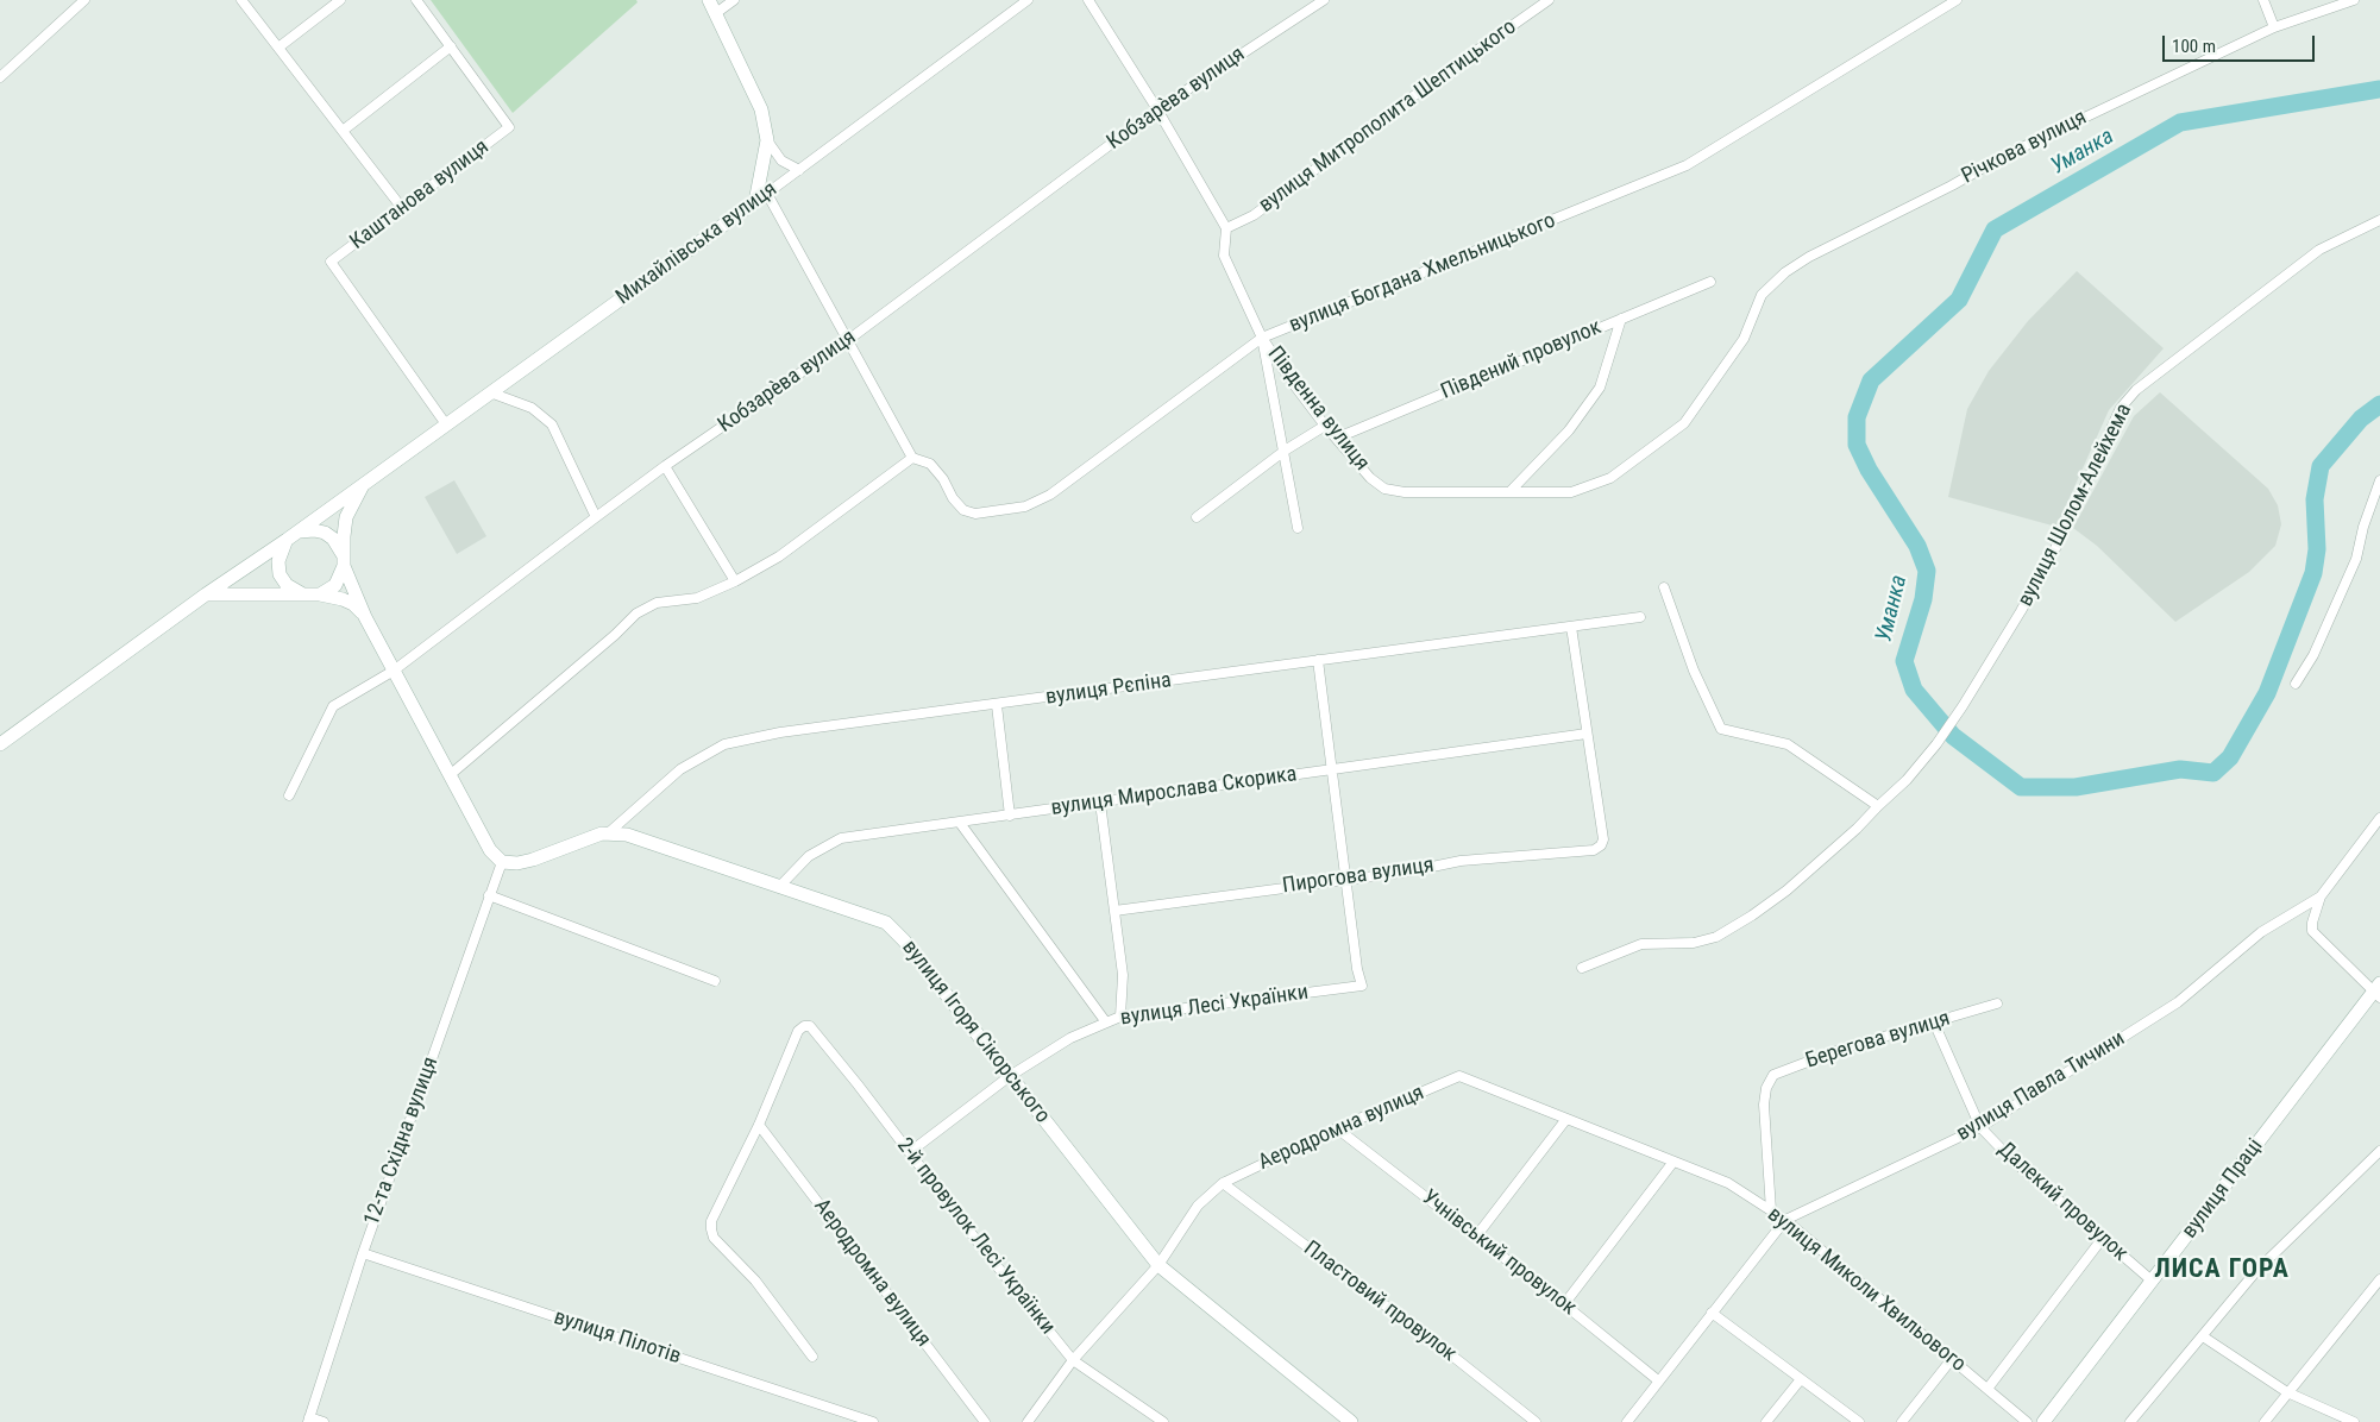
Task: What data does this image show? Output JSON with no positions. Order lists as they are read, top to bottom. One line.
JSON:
{"streets":{"main road":["Михайлівська вулиця","вулиця Ігоря Сікорського","вулиця Праці"],"street":["Кобзарèва вулиця","вулиця Митрополита Шептицького","Річкова вулиця","Каштанова вулиця","вулиця Богдана Хмельницького","Південий провулок","Південна вулиця","вулиця Шолом-Алейхема","вулиця Рєпіна","вулиця Мирослава Скорика","Пирогова вулиця","вулиця Лесі Українки","Берегова вулиця","вулиця Павла Тичини","Аеродромна вулиця","12-та Східна вулиця","Далекий провулок","2-й провулок Лесі Українки","Учнівський провулок","вулиця Миколи Хвильового","Пластовий провулок","вулиця Пілотів"]},"crossings":[["вулиця Митрополита Шептицького","Південна вулиця"],["Річкова вулиця","Південна вулиця"],["Каштанова вулиця","Михайлівська вулиця"],["вулиця Богдана Хмельницького","Південна вулиця"],["Південий провулок","Південна вулиця"],["вулиця Рєпіна","вулиця Ігоря Сікорського"],["вулиця Мирослава Скорика","Пирогова вулиця"],["вулиця Мирослава Скорика","вулиця Ігоря Сікорського"],["Пирогова вулиця","вулиця Лесі Українки"],["вулиця Лесі Українки","вулиця Ігоря Сікорського"],["вулиця Лесі Українки","2-й провулок Лесі Українки"],["вулиця Ігоря Сікорського","Аеродромна вулиця"],["вулиця Ігоря Сікорського","12-та Східна вулиця"],["Берегова вулиця","Далекий провулок"],["Берегова вулиця","вулиця Миколи Хвильового"],["вулиця Павла Тичини","Далекий провулок"],["вулиця Павла Тичини","Учнівський провулок"],["вулиця Павла Тичини","вулиця Миколи Хвильового"],["Аеродромна вулиця","2-й провулок Лесі Українки"],["Аеродромна вулиця","Учнівський провулок"],["Аеродромна вулиця","вулиця Миколи Хвильового"],["Аеродромна вулиця","Пластовий провулок"],["12-та Східна вулиця","вулиця Пілотів"],["вулиця Праці","Далекий провулок"]],"districts":["ЛИСА ГОРА"],"water":["Уманка"],"scale_bar":"100 m"}
